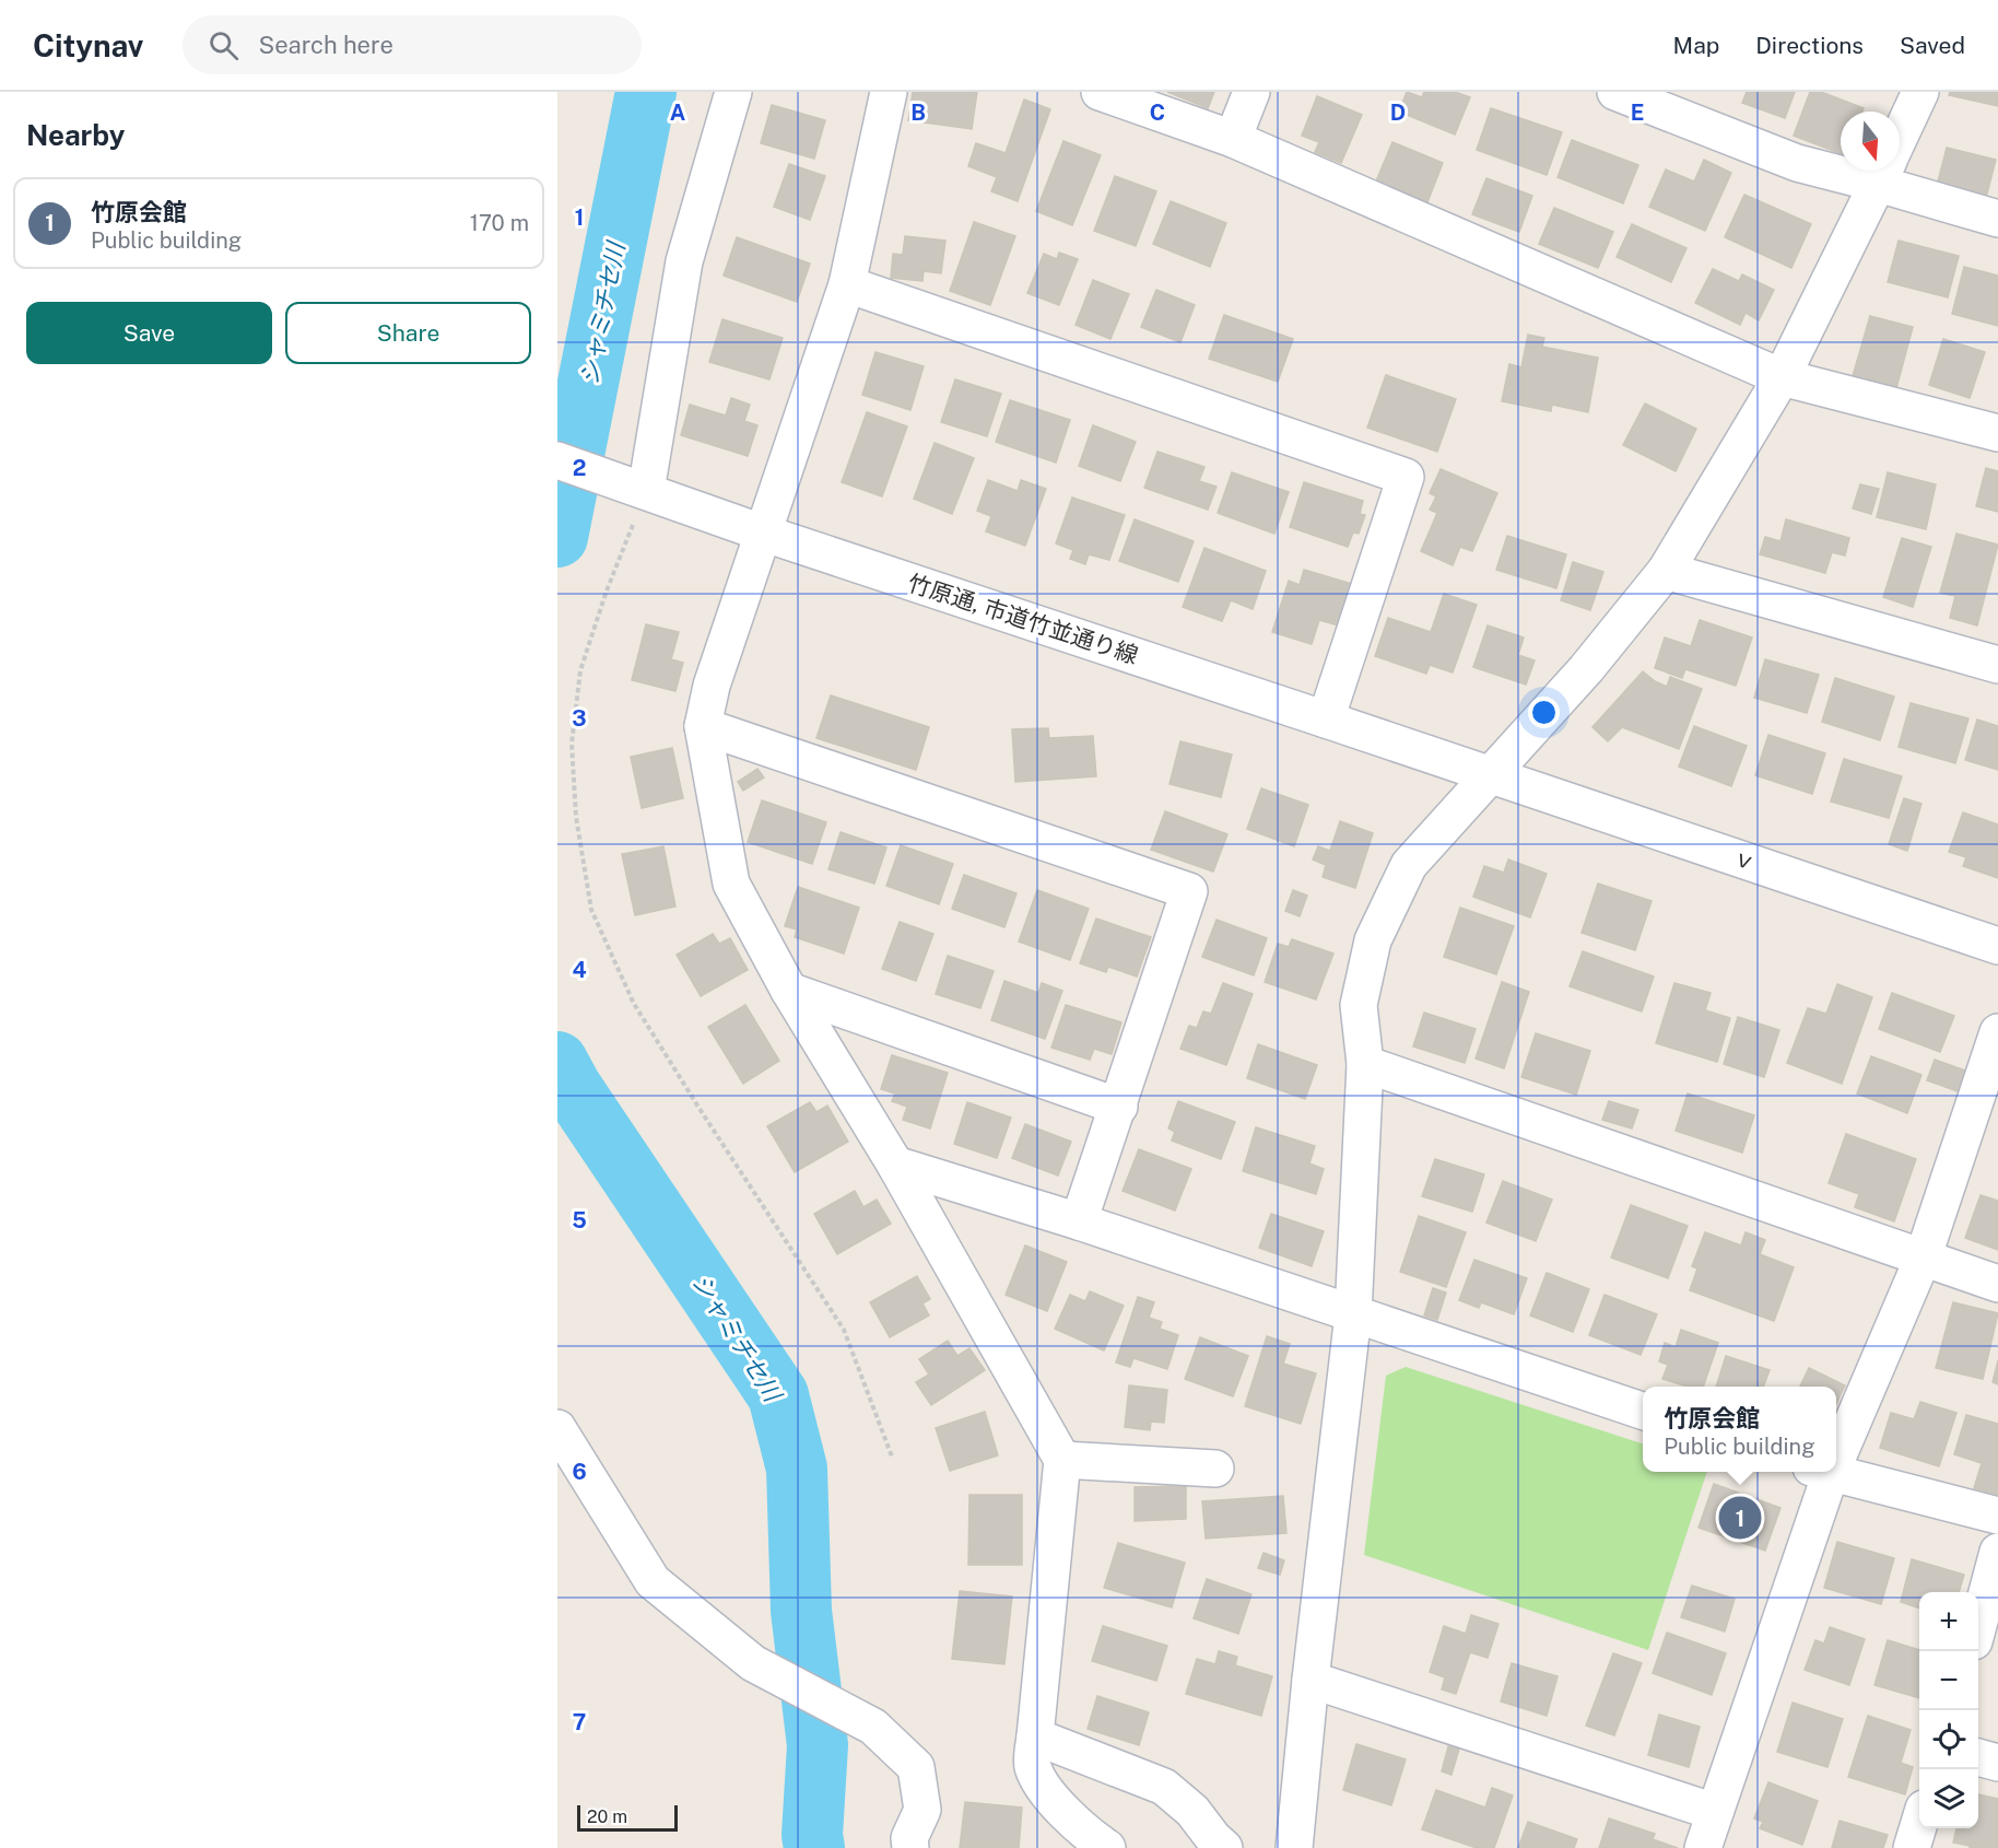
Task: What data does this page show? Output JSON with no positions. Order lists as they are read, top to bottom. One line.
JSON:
{"streets":{"street":["竹原通, 市道竹並通り線","ｖ"]},"crossings":[["竹原通, 市道竹並通り線","ｖ"]],"water":["シャミチセ川"],"scale_bar":"20 m","north":"bottom","page":{"header":"Citynav","search":"Search here","nav":["Map","Directions","Saved"],"heading":"Nearby","list":[{"mark":"1","name":"竹原会館","note":"Public building","value":"170 m"}],"buttons":["Save","Share"],"popup":["竹原会館","Public building"],"pins":"1","map_buttons":["+","−"],"scale":"20 m"},"grid":{"columns":["A","B","C","D","E"],"rows":["1","2","3","4","5","6","7"]}}
